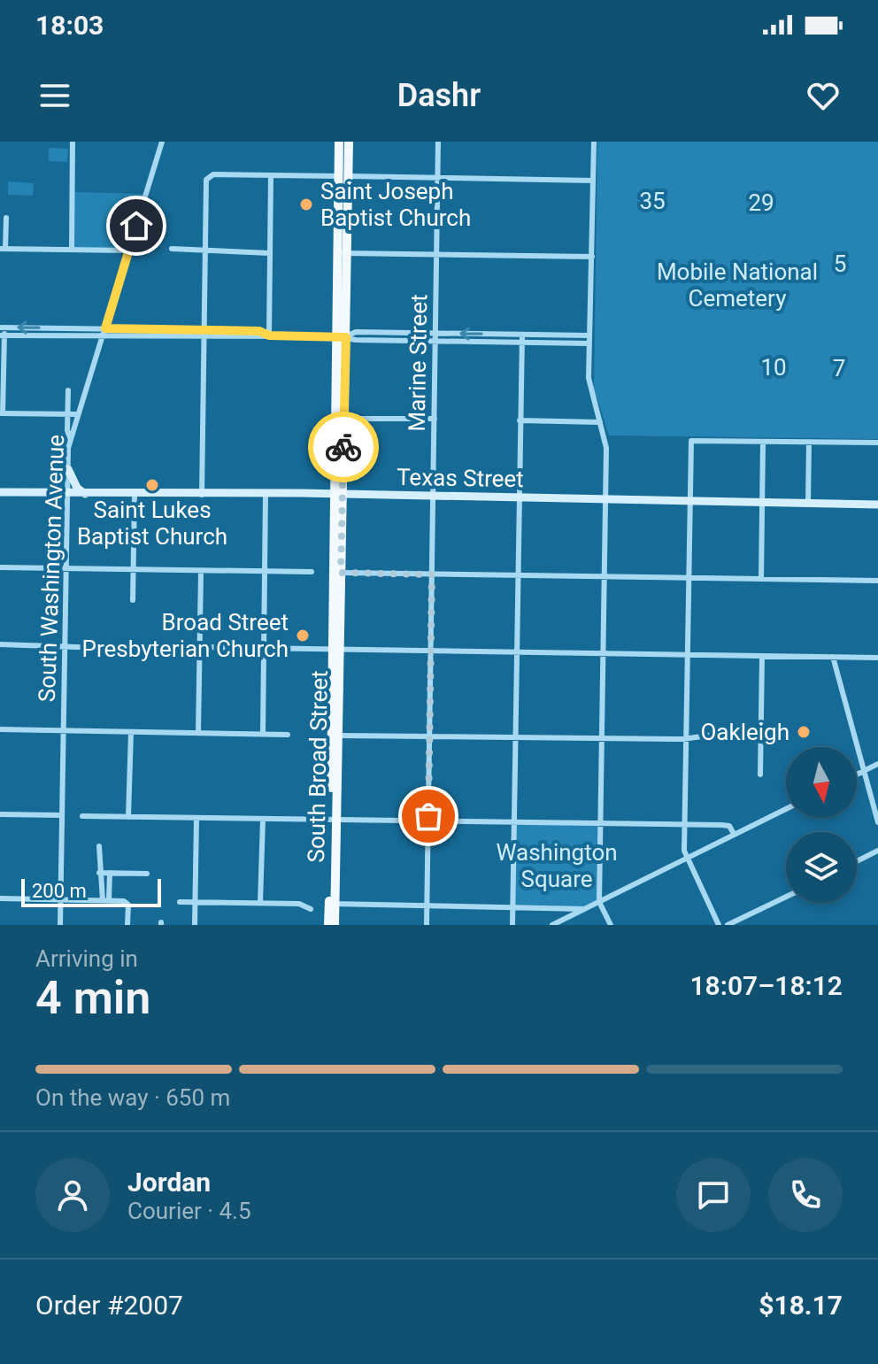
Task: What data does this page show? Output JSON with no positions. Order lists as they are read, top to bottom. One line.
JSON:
{"streets":{"street":["Marine Street","Texas Street","South Washington Avenue"]},"crossings":[["Marine Street","Texas Street"],["Texas Street","South Washington Avenue"]],"parks":["35","29","5","Mobile National Cemetery","10","7","Washington Square"],"places":["Saint Joseph Baptist Church","Saint Lukes Baptist Church","Broad Street Presbyterian Church","Oakleigh"],"scale_bar":"200 m","north":"bottom","page":{"status":"18:03","header":"Dashr","scale":"200 m","heading":["4 min","Arriving in","18:07–18:12"],"panel":["Jordan","Courier · 4.5","Order #2007","$18.17"],"bar":"On the way · 650 m"}}
